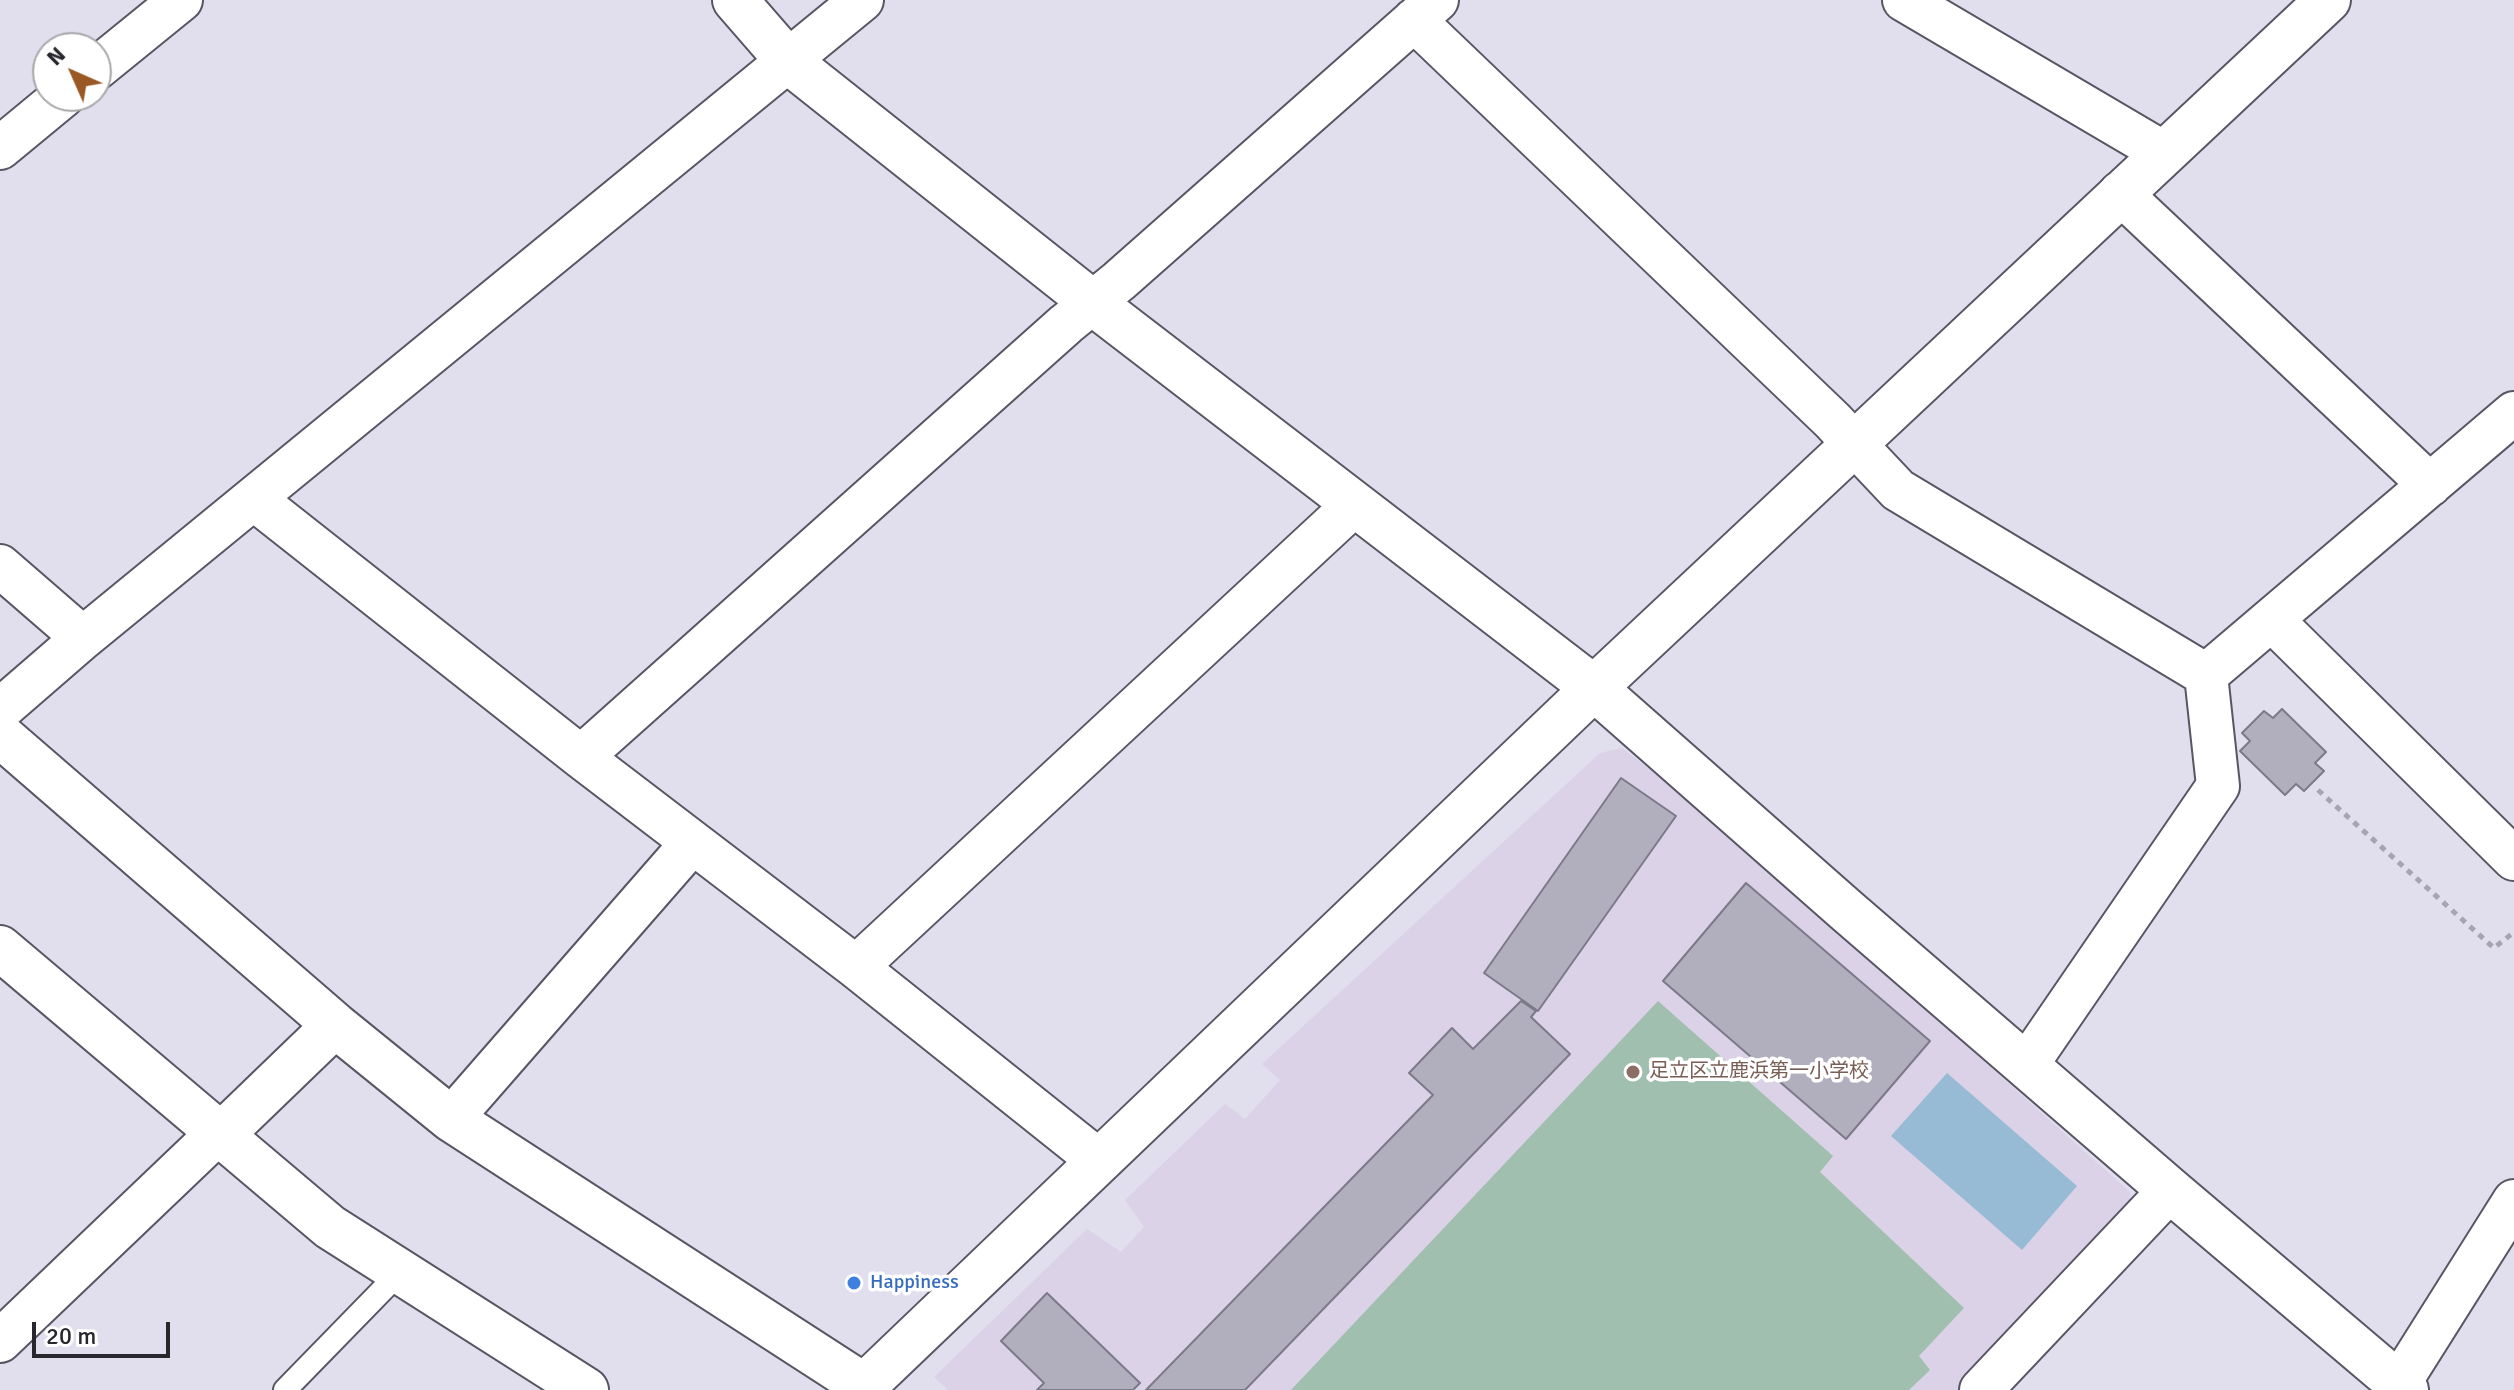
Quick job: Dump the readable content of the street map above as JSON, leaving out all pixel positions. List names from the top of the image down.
{
  "places": ["足立区立鹿浜第一小学校", "Happiness"],
  "scale_bar": "20 m",
  "north": "top left"
}
